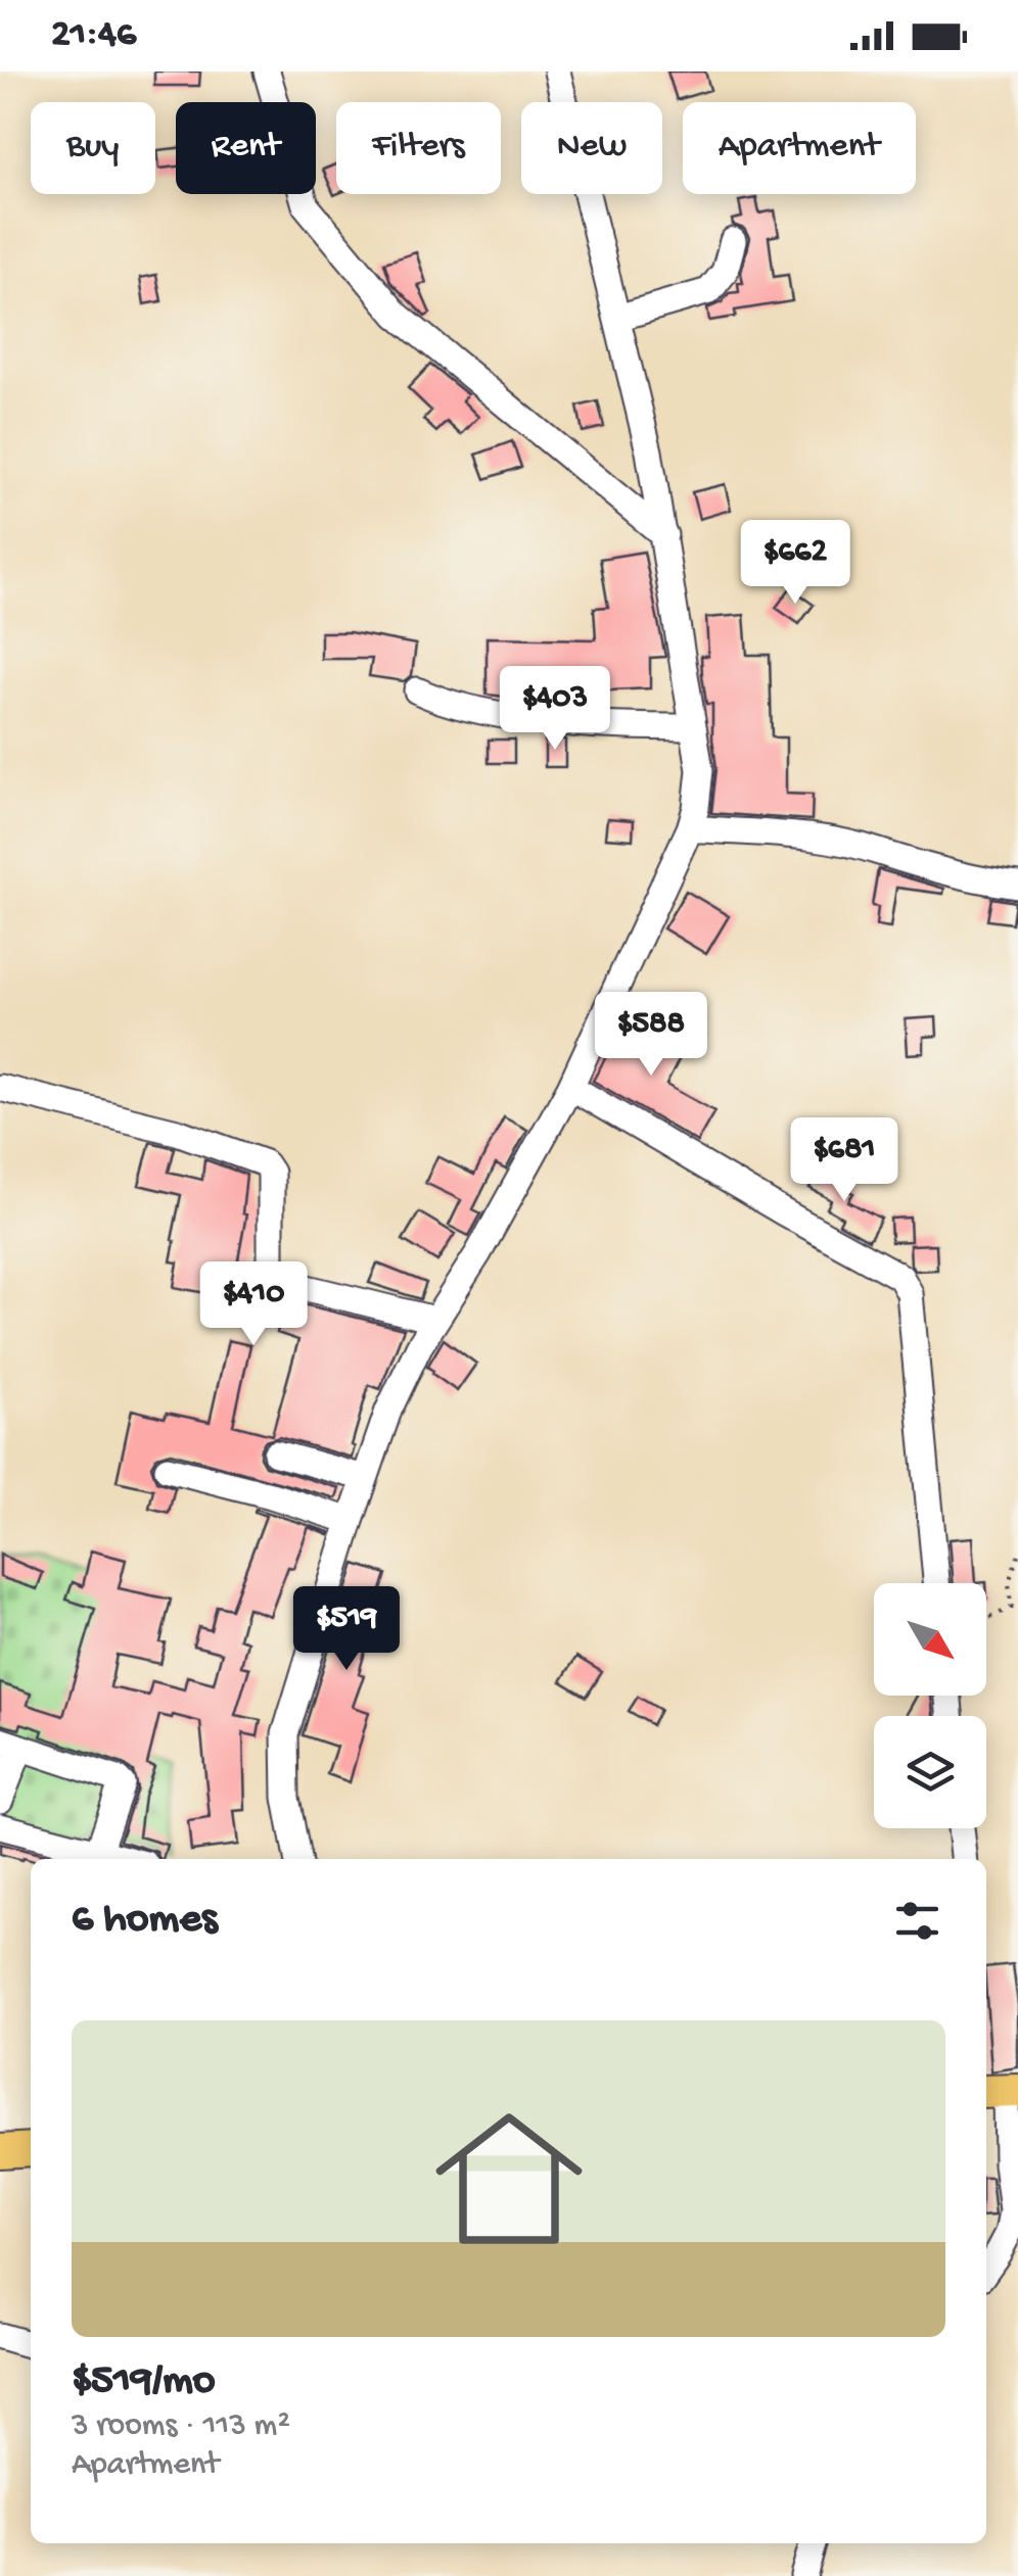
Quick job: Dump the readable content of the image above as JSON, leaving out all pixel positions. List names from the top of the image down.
{
  "north": "bottom right",
  "page": {
    "status": "21:46",
    "chip": [
      "Buy",
      "Rent",
      "Filters",
      "New",
      "Apartment"
    ],
    "price": [
      "$662",
      "$403",
      "$588",
      "$681",
      "$410",
      "$519"
    ],
    "heading": "6 homes",
    "list": [
      {
        "name": "$519/mo",
        "note": "3 rooms · 113 m² · Apartment"
      }
    ]
  }
}
